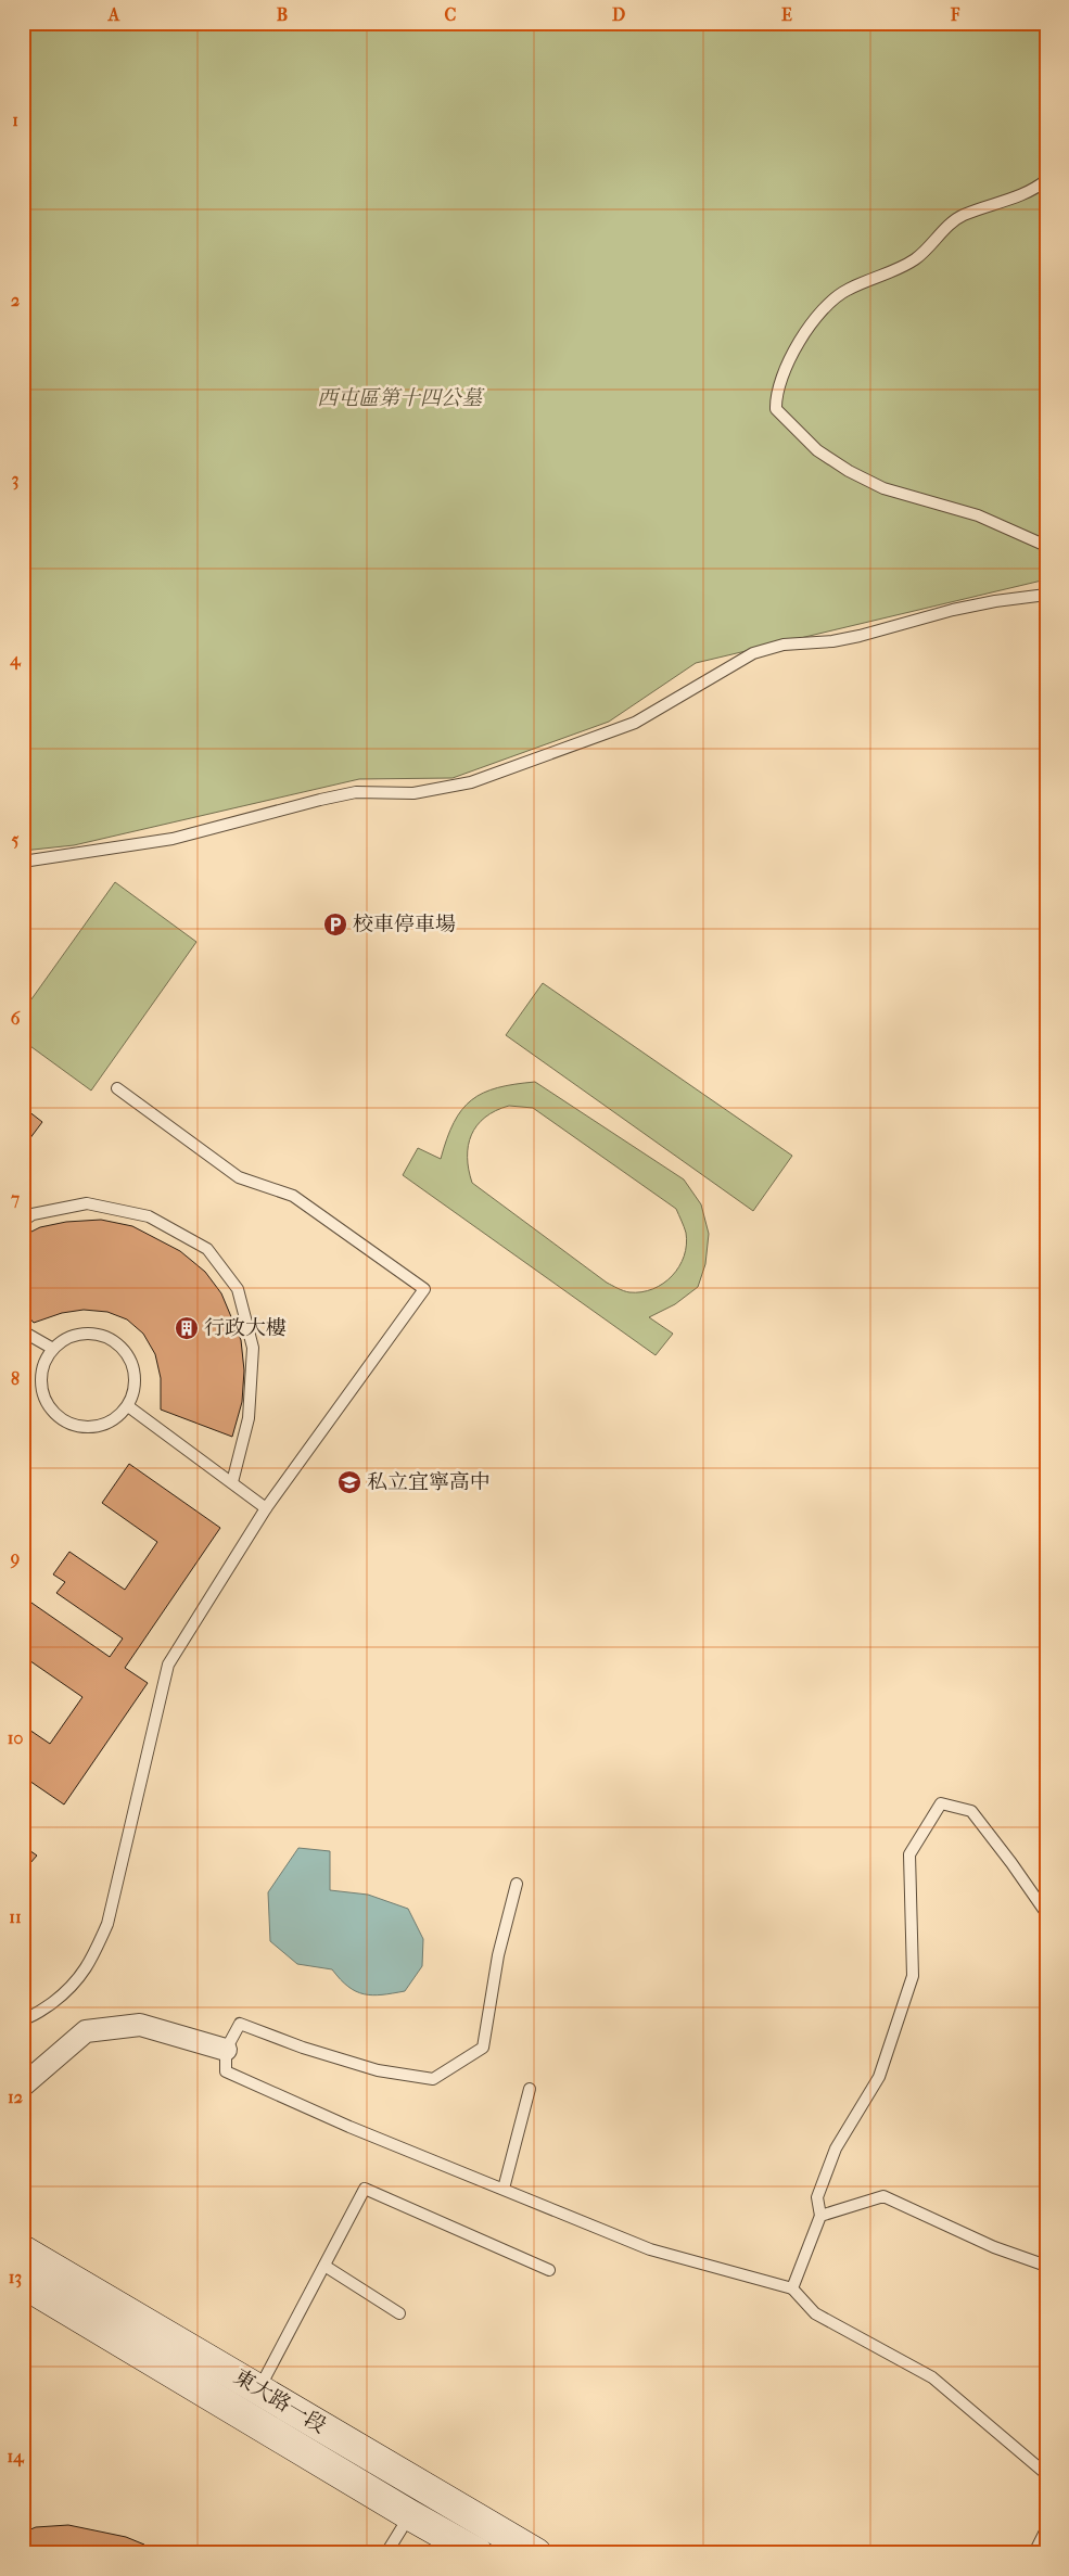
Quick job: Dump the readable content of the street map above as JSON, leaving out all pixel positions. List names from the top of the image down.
{
  "streets": {
    "street": ["東大路一段"]
  },
  "parks": ["西屯區第十四公墓"],
  "places": {
    "parking": ["校車停車場"],
    "building": ["行政大樓"],
    "school or university": ["私立宜寧高中"]
  },
  "grid": {
    "columns": [
      "A",
      "B",
      "C",
      "D",
      "E",
      "F"
    ],
    "rows": [
      "1",
      "2",
      "3",
      "4",
      "5",
      "6",
      "7",
      "8",
      "9",
      "10",
      "11",
      "12",
      "13",
      "14"
    ]
  }
}
